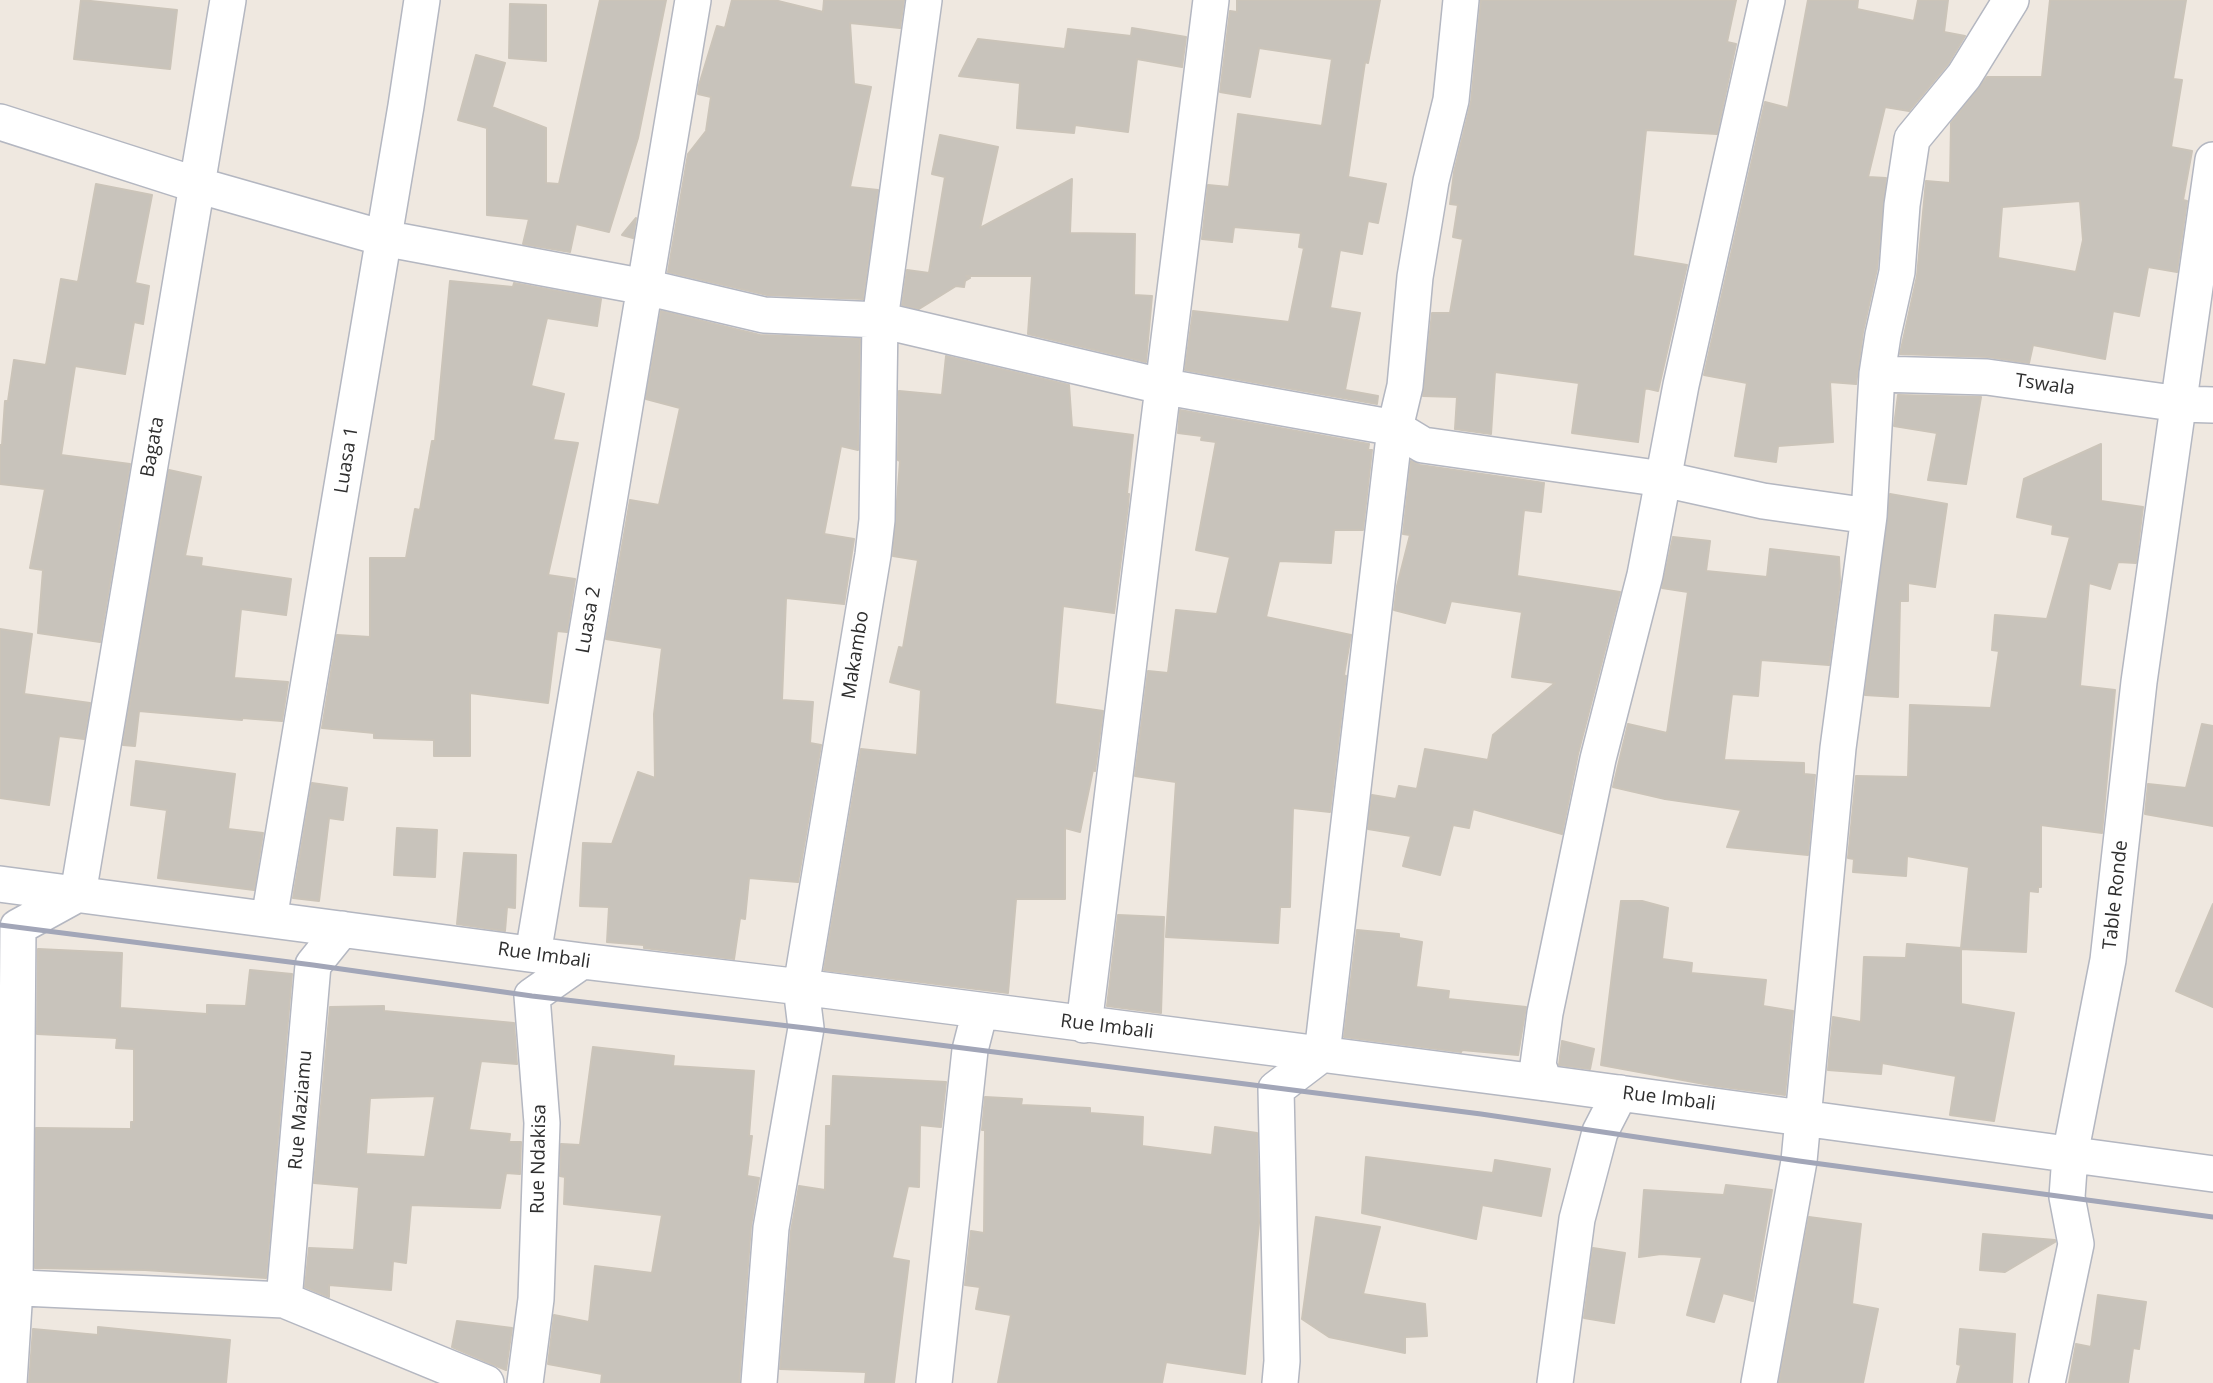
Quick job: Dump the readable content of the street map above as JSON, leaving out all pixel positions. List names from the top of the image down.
{
  "streets": {
    "street": [
      "Tswala",
      "Bagata",
      "Luasa 1",
      "Luasa 2",
      "Makambo",
      "Table Ronde",
      "Rue Imbali",
      "Rue Maziamu",
      "Rue Ndakisa"
    ]
  },
  "crossings": [
    ["Tswala", "Table Ronde"],
    ["Bagata", "Rue Imbali"],
    ["Luasa 1", "Rue Imbali"],
    ["Luasa 2", "Rue Imbali"],
    ["Makambo", "Rue Imbali"],
    ["Table Ronde", "Rue Imbali"],
    ["Rue Imbali", "Rue Maziamu"],
    ["Rue Imbali", "Rue Ndakisa"]
  ]
}
